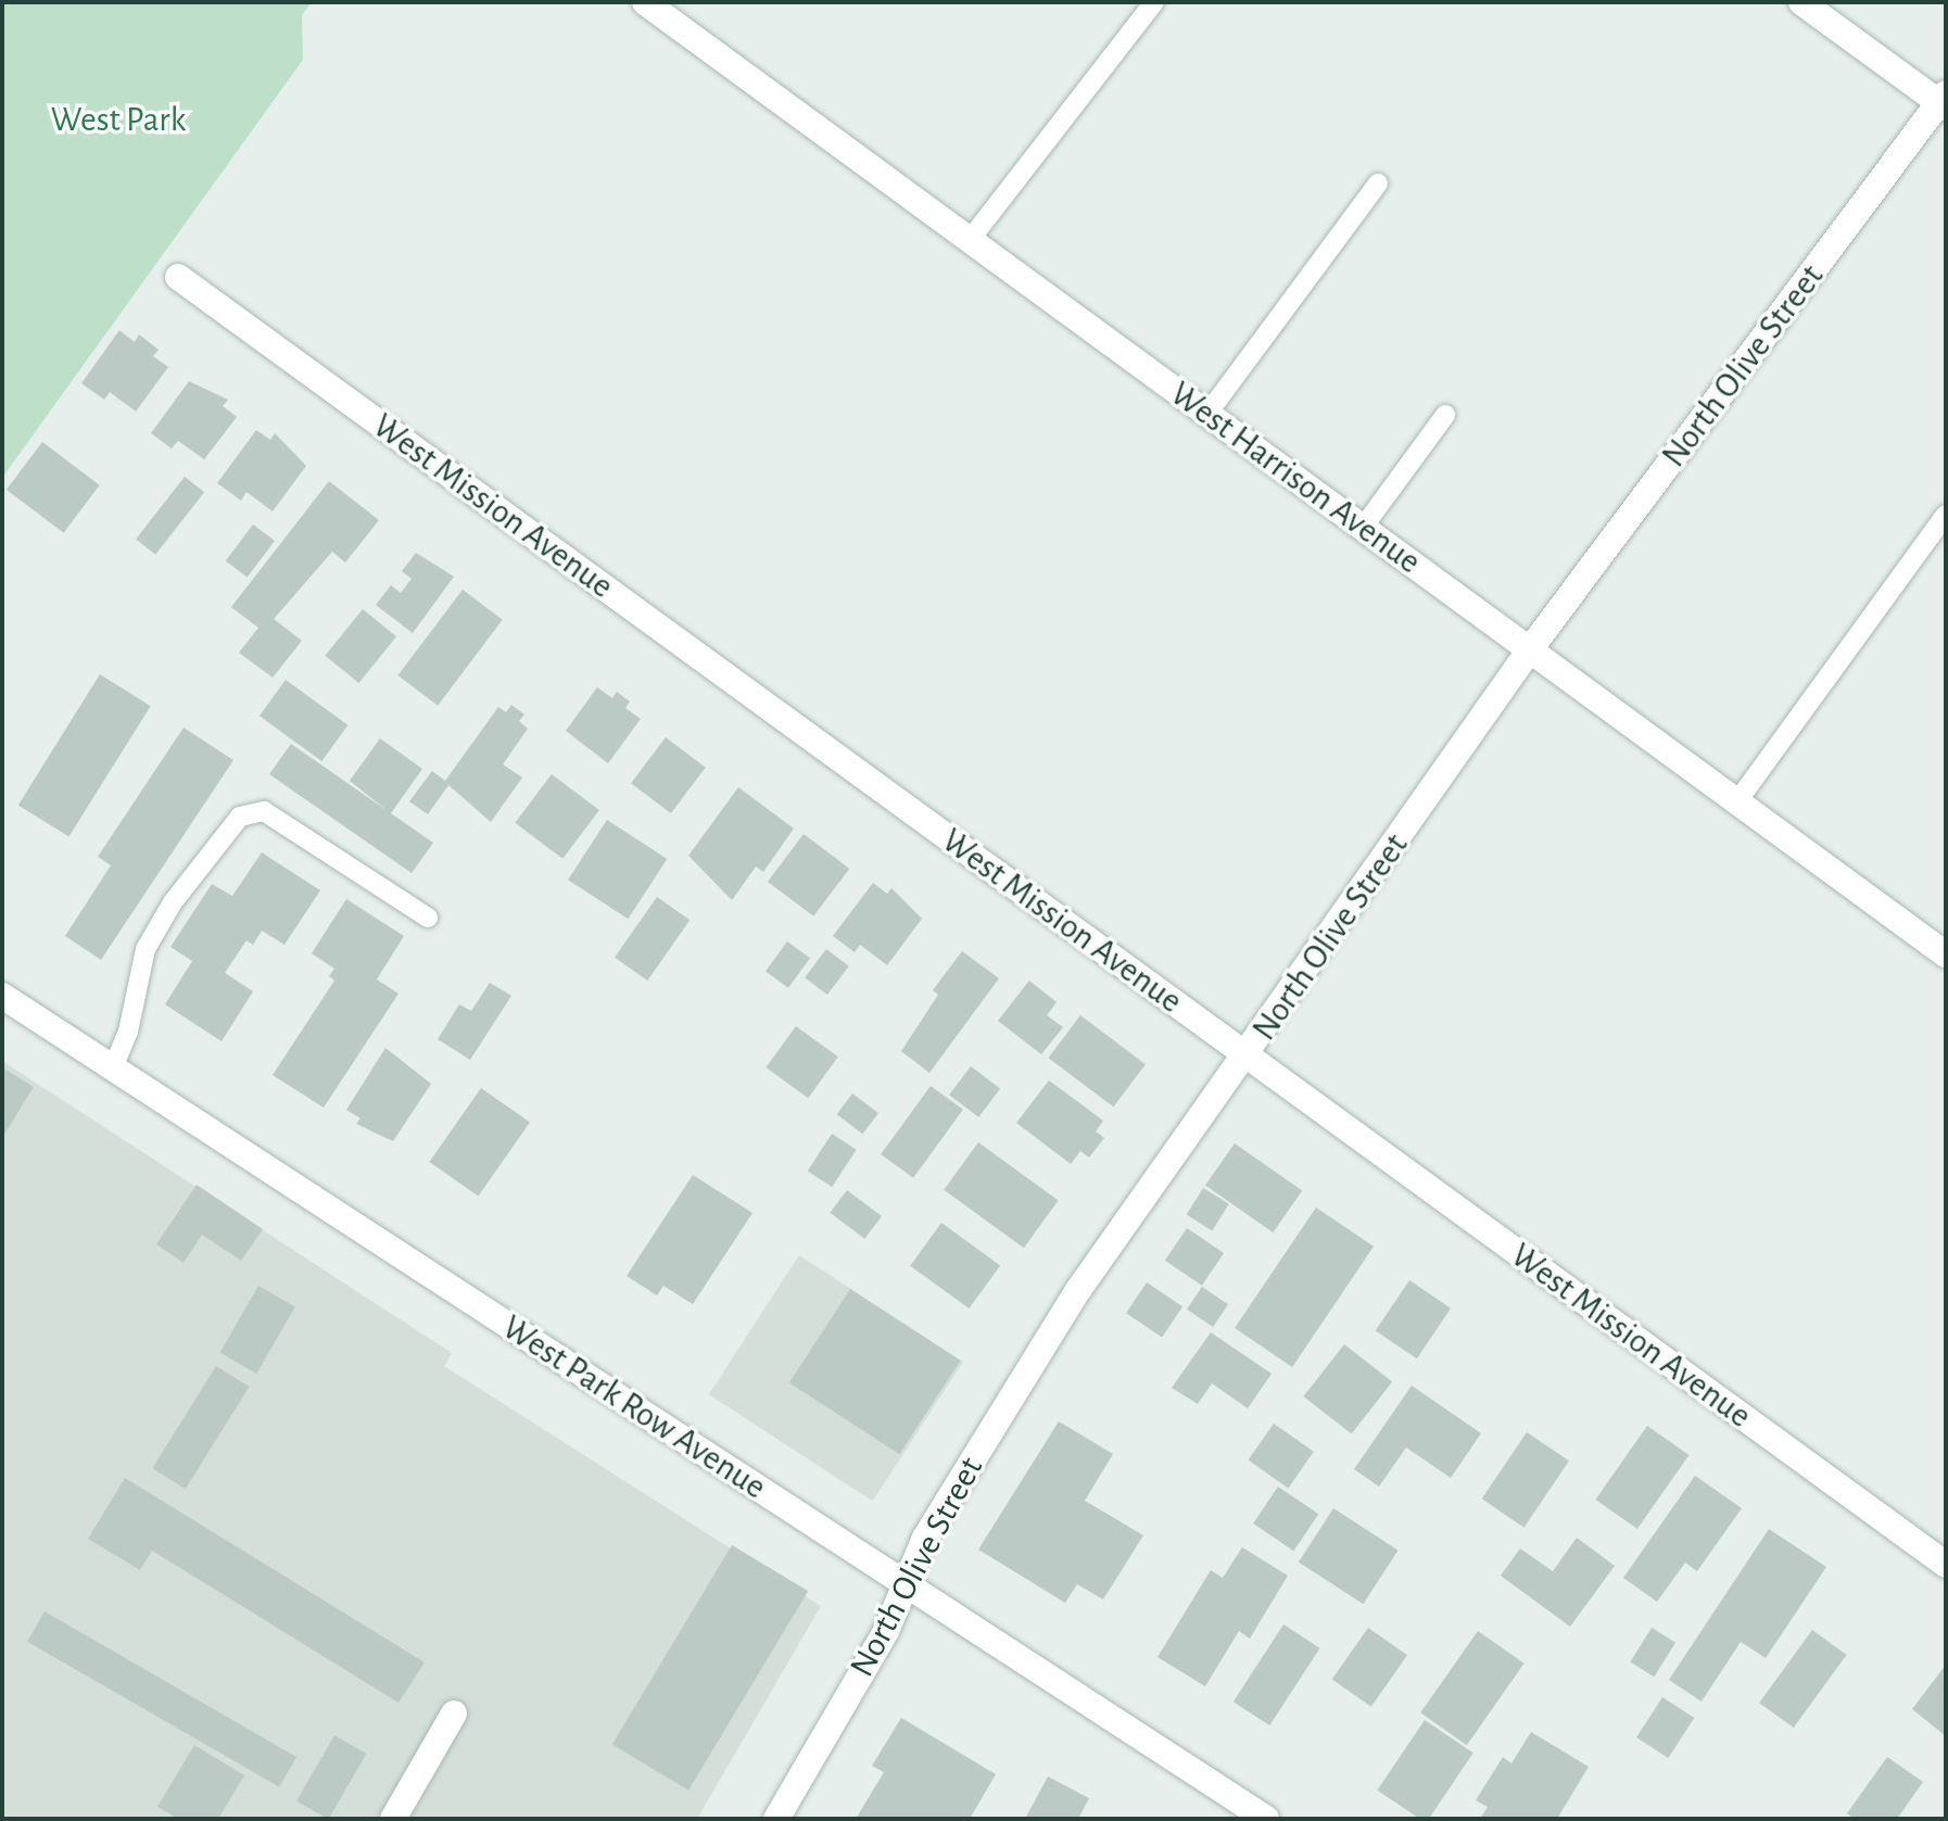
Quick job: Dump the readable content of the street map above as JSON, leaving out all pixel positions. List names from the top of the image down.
{
  "streets": {
    "street": [
      "North Olive Street",
      "West Harrison Avenue",
      "West Mission Avenue",
      "West Park Row Avenue"
    ]
  },
  "crossings": [
    ["North Olive Street", "West Harrison Avenue"],
    ["North Olive Street", "West Mission Avenue"],
    ["North Olive Street", "West Park Row Avenue"]
  ],
  "parks": ["West Park"]
}
